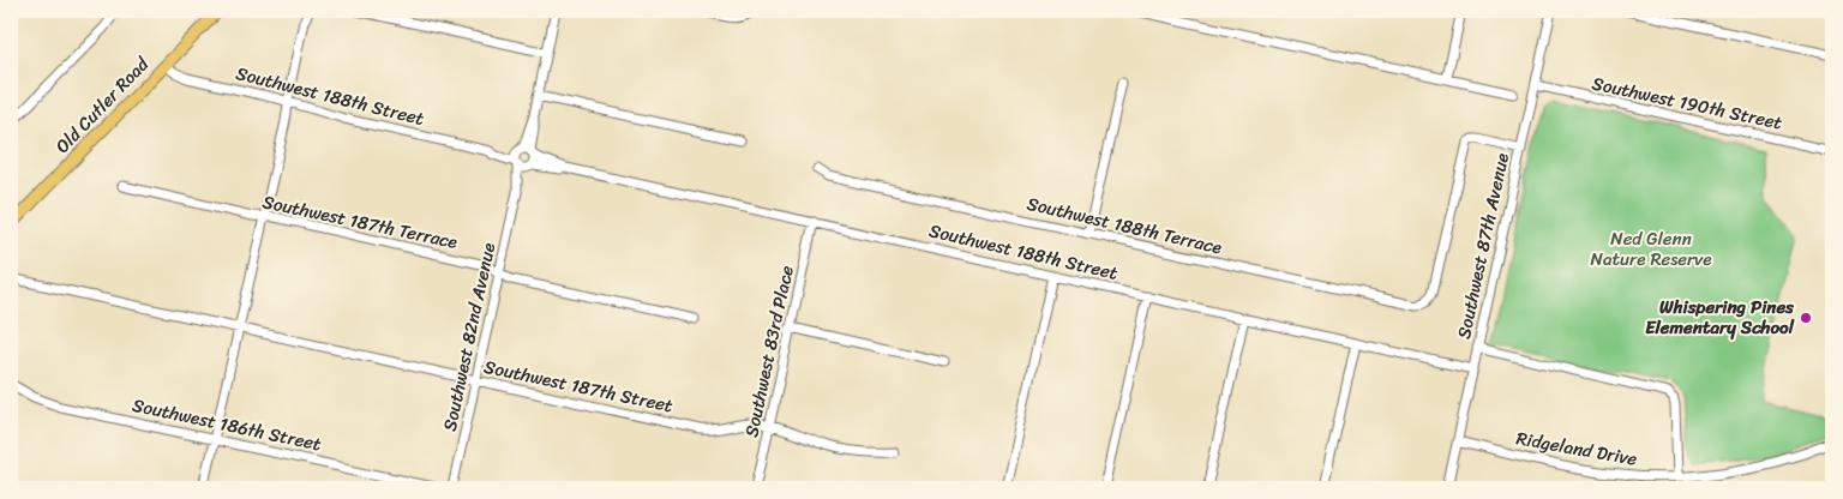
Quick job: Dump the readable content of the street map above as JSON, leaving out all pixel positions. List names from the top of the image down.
{
  "streets": {
    "main road": ["Old Cutler Road"],
    "street": [
      "Southwest 188th Street",
      "Southwest 190th Street",
      "Southwest 187th Terrace",
      "Southwest 188th Terrace",
      "Southwest 87th Avenue",
      "Southwest 82nd Avenue",
      "Southwest 83rd Place",
      "Southwest 187th Street",
      "Southwest 186th Street",
      "Ridgeland Drive"
    ]
  },
  "crossings": [
    ["Southwest 188th Street", "Old Cutler Road"],
    ["Southwest 188th Street", "Southwest 87th Avenue"],
    ["Southwest 188th Street", "Southwest 82nd Avenue"],
    ["Southwest 188th Street", "Southwest 83rd Place"],
    ["Southwest 190th Street", "Southwest 87th Avenue"],
    ["Southwest 187th Terrace", "Southwest 82nd Avenue"],
    ["Southwest 188th Terrace", "Southwest 87th Avenue"],
    ["Southwest 87th Avenue", "Ridgeland Drive"],
    ["Southwest 82nd Avenue", "Southwest 187th Street"],
    ["Southwest 83rd Place", "Southwest 187th Street"]
  ],
  "parks": ["Ned Glenn Nature Reserve"],
  "places": ["Whispering Pines Elementary School"]
}
